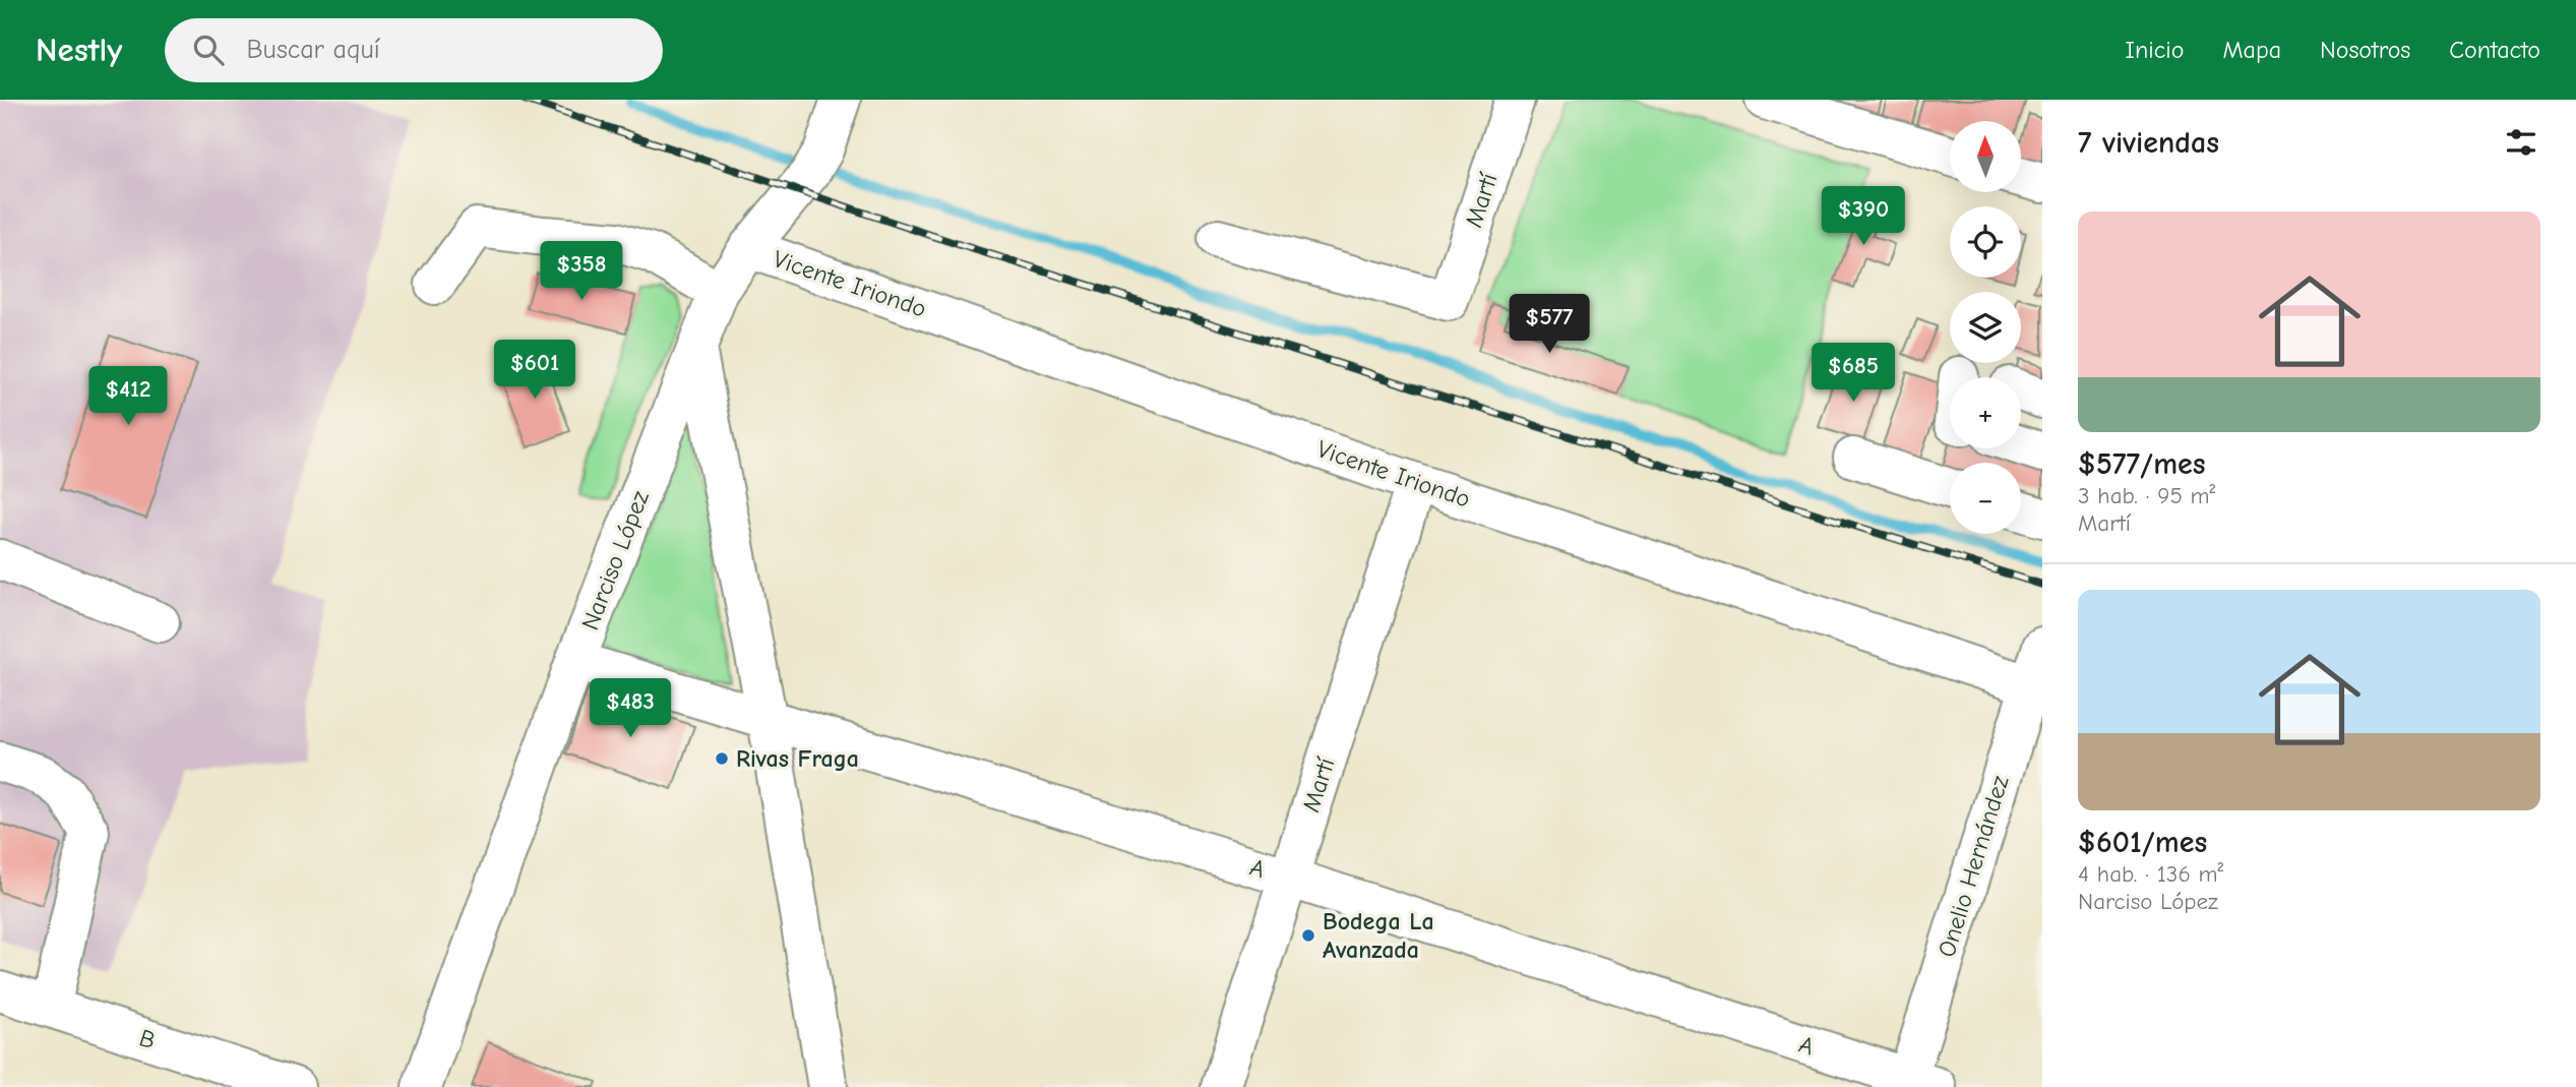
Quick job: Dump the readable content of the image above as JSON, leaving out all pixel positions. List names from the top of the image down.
{
  "streets": {
    "street": [
      "Martí",
      "Vicente Iriondo",
      "Narciso López",
      "Onelio Hernández",
      "A",
      "B"
    ]
  },
  "crossings": [
    ["Martí", "Vicente Iriondo"],
    ["Martí", "A"],
    ["Vicente Iriondo", "Narciso López"],
    ["Vicente Iriondo", "Onelio Hernández"],
    ["Narciso López", "A"],
    ["Onelio Hernández", "A"]
  ],
  "places": ["Rivas Fraga", "Bodega La Avanzada"],
  "north": "top",
  "page": {
    "header": "Nestly",
    "search": "Buscar aquí",
    "nav": [
      "Inicio",
      "Mapa",
      "Nosotros",
      "Contacto"
    ],
    "heading": "7 viviendas",
    "map_buttons": ["+", "−"],
    "list": [
      {
        "name": "$577/mes",
        "note": "3 hab. · 95 m² · Martí"
      },
      {
        "name": "$601/mes",
        "note": "4 hab. · 136 m² · Narciso López"
      }
    ],
    "price": [
      "$390",
      "$358",
      "$577",
      "$601",
      "$685",
      "$412",
      "$483"
    ]
  }
}
